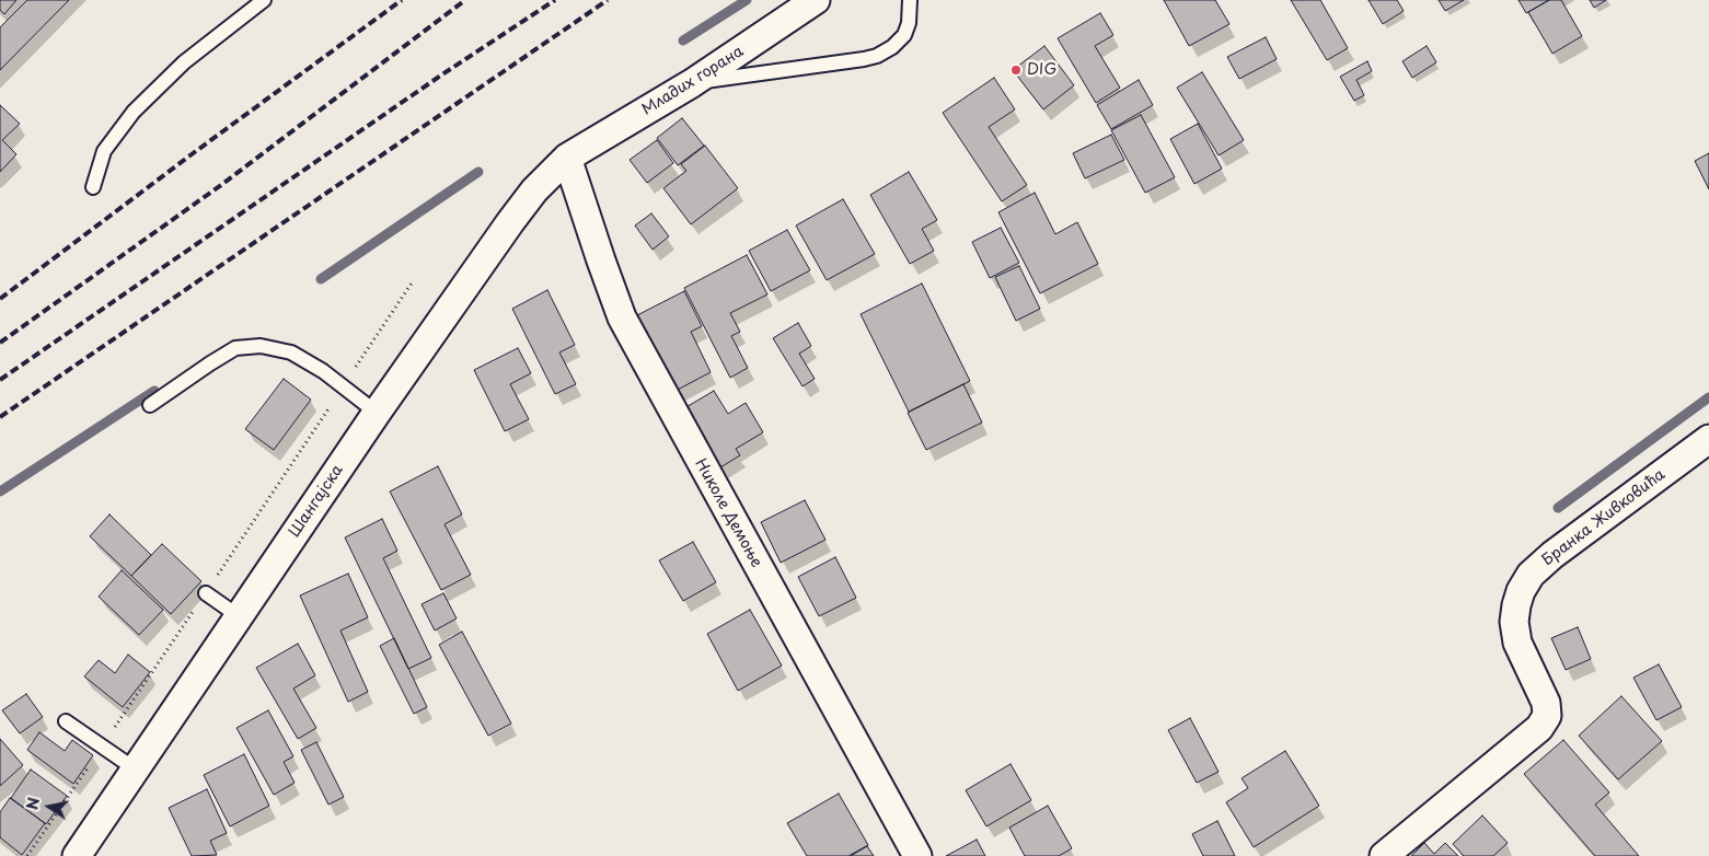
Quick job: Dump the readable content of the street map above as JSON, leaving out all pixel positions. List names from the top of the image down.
{
  "streets": {
    "street": [
      "Младих горана",
      "Шангајска",
      "Николе Демоње",
      "Бранка Живковића"
    ]
  },
  "crossings": [
    ["Младих горана", "Шангајска"],
    ["Младих горана", "Николе Демоње"],
    ["Шангајска", "Николе Демоње"]
  ],
  "places": ["DIG"],
  "north": "left"
}
